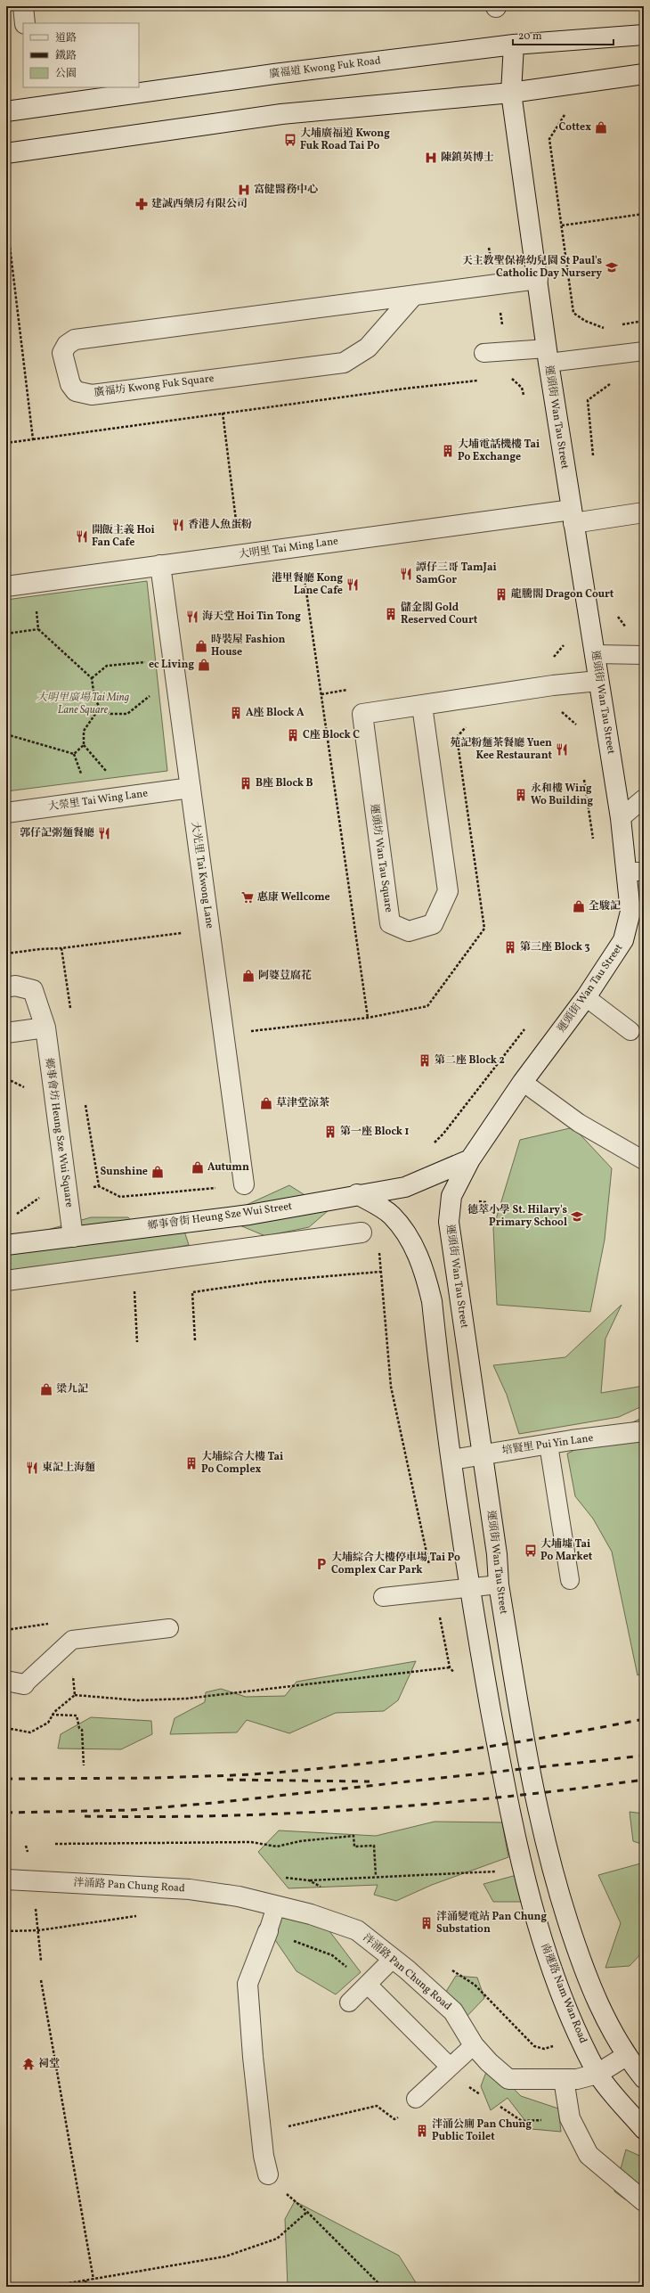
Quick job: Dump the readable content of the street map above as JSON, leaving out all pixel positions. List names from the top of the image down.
{
  "streets": {
    "street": [
      "廣福道 Kwong Fuk Road",
      "廣福坊 Kwong Fuk Square",
      "運頭街 Wan Tau Street",
      "大明里 Tai Ming Lane",
      "大榮里 Tai Wing Lane",
      "運頭坊 Wan Tau Square",
      "大光里 Tai Kwong Lane",
      "鄉事會坊 Heung Sze Wui Square",
      "鄉事會街 Heung Sze Wui Street",
      "培賢里 Pui Yin Lane",
      "泮涌路 Pan Chung Road",
      "南運路 Nam Wan Road"
    ]
  },
  "crossings": [
    ["廣福道 Kwong Fuk Road", "運頭街 Wan Tau Street"],
    ["廣福坊 Kwong Fuk Square", "運頭街 Wan Tau Street"],
    ["運頭街 Wan Tau Street", "大明里 Tai Ming Lane"],
    ["運頭街 Wan Tau Street", "運頭坊 Wan Tau Square"],
    ["運頭街 Wan Tau Street", "鄉事會街 Heung Sze Wui Street"],
    ["運頭街 Wan Tau Street", "培賢里 Pui Yin Lane"],
    ["運頭街 Wan Tau Street", "泮涌路 Pan Chung Road"],
    ["大明里 Tai Ming Lane", "大光里 Tai Kwong Lane"],
    ["大榮里 Tai Wing Lane", "大光里 Tai Kwong Lane"],
    ["鄉事會坊 Heung Sze Wui Square", "鄉事會街 Heung Sze Wui Street"],
    ["泮涌路 Pan Chung Road", "南運路 Nam Wan Road"]
  ],
  "parks": ["大明里廣場 Tai Ming Lane Square"],
  "places": {
    "shop": [
      "Cottex",
      "時裝屋 Fashion House",
      "ec Living",
      "全駿記",
      "阿婆荳腐花",
      "草津堂涼茶",
      "Autumn",
      "Sunshine",
      "梁九記"
    ],
    "bus stop": ["大埔廣福道 Kwong Fuk Road Tai Po", "大埔墟 Tai Po Market"],
    "hospital": ["陳鎮英博士", "富健醫務中心"],
    "pharmacy": ["建誠西藥房有限公司"],
    "school or university": ["天主教聖保祿幼兒園 St Paul's Catholic Day Nursery", "德萃小學 St. Hilary's Primary School"],
    "building": [
      "大埔電話機樓 Tai Po Exchange",
      "龍騰閣 Dragon Court",
      "儲金閣 Gold Reserved Court",
      "A座 Block A",
      "C座 Block C",
      "B座 Block B",
      "永和樓 Wing Wo Building",
      "第三座 Block 3",
      "第二座 Block 2",
      "第一座 Block 1",
      "大埔綜合大樓 Tai Po Complex",
      "泮涌變電站 Pan Chung Substation",
      "泮涌公廁 Pan Chung Public Toilet"
    ],
    "restaurant": [
      "香港人魚蛋粉",
      "開飯主義 Hoi Fan Cafe",
      "譚仔三哥 TamJai SamGor",
      "港里餐廳 Kong Lane Cafe",
      "海天堂 Hoi Tin Tong",
      "苑記粉麵茶餐廳 Yuen Kee Restaurant",
      "郭仔記粥麵餐廳",
      "東記上海麵"
    ],
    "supermarket": ["惠康 Wellcome"],
    "parking": ["大埔綜合大樓停車場 Tai Po Complex Car Park"],
    "temple": ["祠堂"]
  },
  "legend": ["道路", "鐵路", "公園"],
  "scale_bar": "20 m"
}
